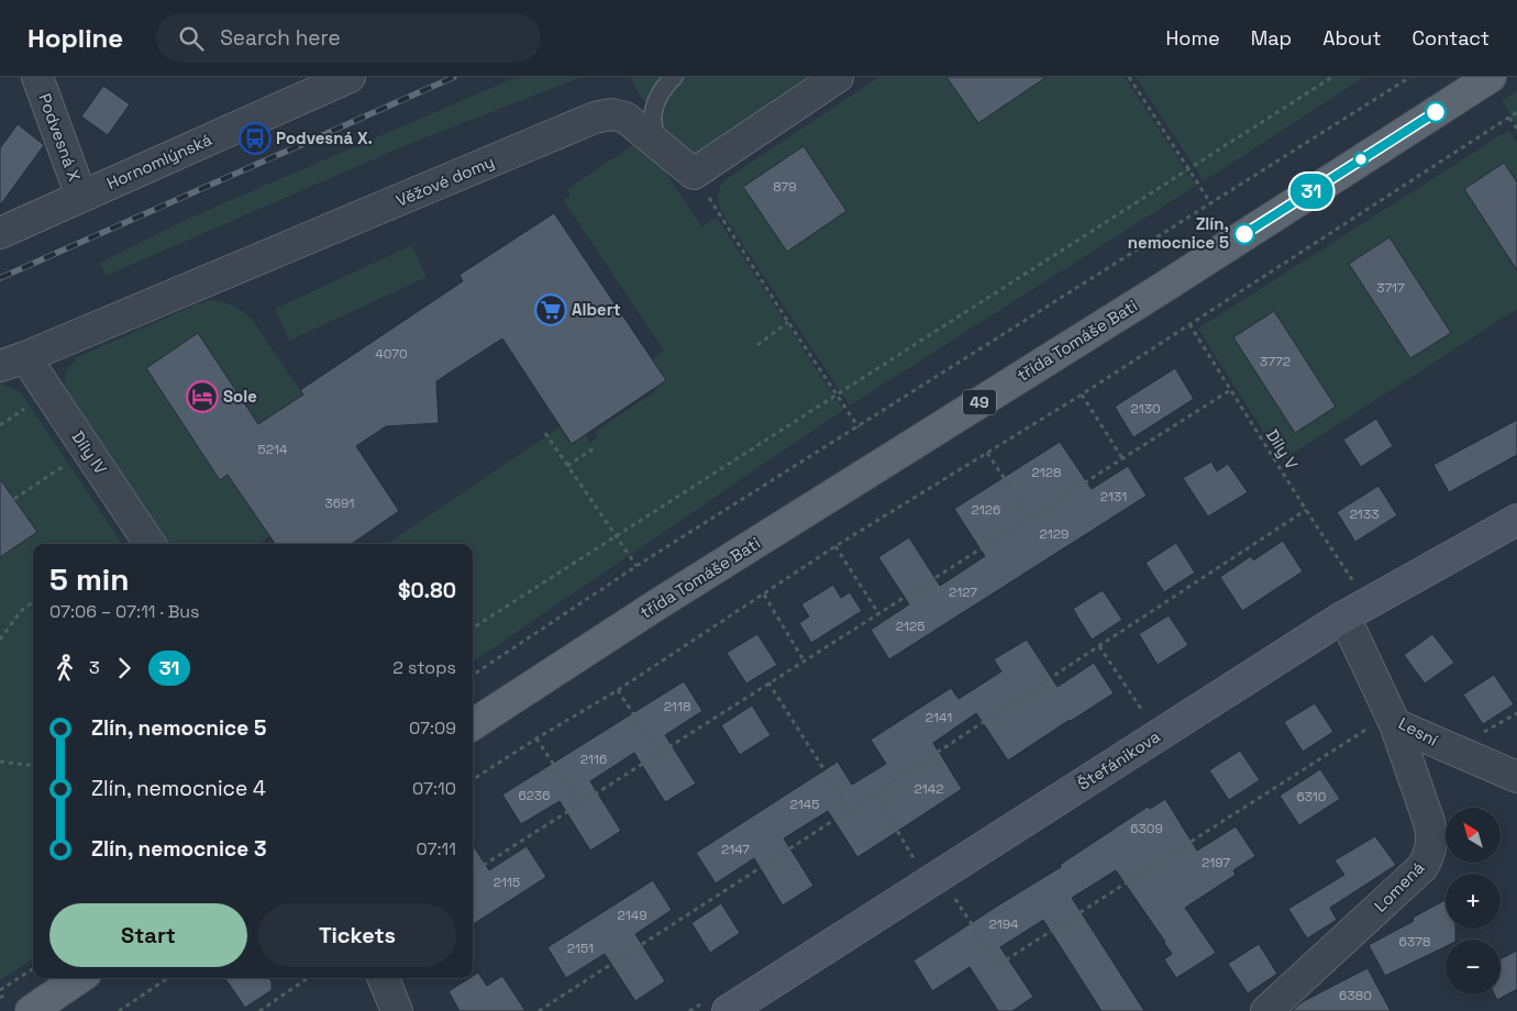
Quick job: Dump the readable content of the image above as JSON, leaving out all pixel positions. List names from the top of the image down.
{
  "streets": {
    "main road": ["třída Tomáše Bati", "49"],
    "street": [
      "Podvesná X",
      "Hornomlýnská",
      "Věžové domy",
      "Díly IV",
      "Lesní",
      "Štefánikova",
      "Lomená"
    ],
    "path": ["Díly V"]
  },
  "crossings": [
    ["Podvesná X", "Hornomlýnská"],
    ["Věžové domy", "Díly IV"],
    ["Lesní", "Štefánikova"],
    ["Lesní", "Lomená"]
  ],
  "places": {
    "bus stop": ["Podvesná X."],
    "other": ["Zlín, nemocnice 5"],
    "supermarket": ["Albert"],
    "hotel": ["Sole"]
  },
  "lines": ["bus line 31"],
  "house_numbers": [
    "879",
    "3717",
    "4070",
    "3772",
    "2130",
    "5214",
    "2128",
    "2131",
    "3691",
    "2126",
    "2133",
    "2129",
    "2127",
    "2125",
    "2118",
    "2141",
    "2116",
    "2142",
    "6236",
    "6310",
    "2145",
    "6309",
    "2147",
    "2197",
    "2115",
    "2149",
    "2194",
    "6378",
    "2151",
    "6380"
  ],
  "north": "top left",
  "page": {
    "header": "Hopline",
    "search": "Search here",
    "nav": [
      "Home",
      "Map",
      "About",
      "Contact"
    ],
    "on_map": "31",
    "heading": ["5 min", "07:06 – 07:11 · Bus", "$0.80"],
    "legs": ["3", "31", "2 stops"],
    "list": [
      {
        "name": "Zlín, nemocnice 5",
        "value": "07:09"
      },
      {
        "name": "Zlín, nemocnice 4",
        "value": "07:10"
      },
      {
        "name": "Zlín, nemocnice 3",
        "value": "07:11"
      }
    ],
    "map_buttons": ["+", "−"],
    "buttons": ["Start", "Tickets"]
  }
}
